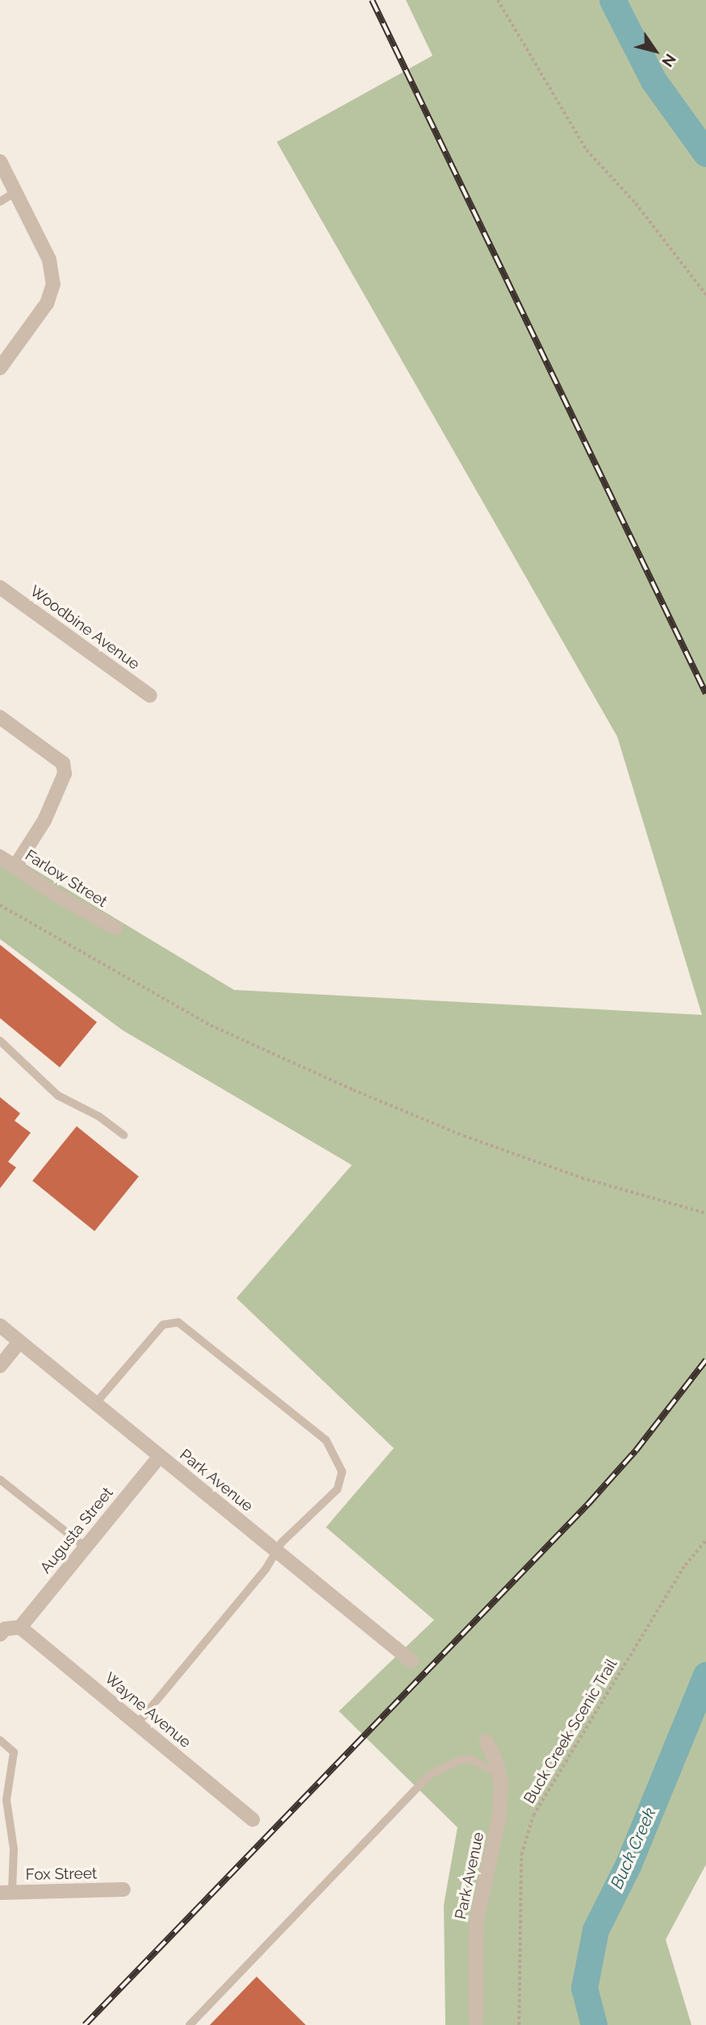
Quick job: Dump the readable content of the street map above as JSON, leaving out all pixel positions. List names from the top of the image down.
{
  "streets": {
    "street": [
      "Woodbine Avenue",
      "Farlow Street",
      "Park Avenue",
      "Augusta Street",
      "Wayne Avenue",
      "Fox Street"
    ],
    "path": ["Buck Creek Scenic Trail"]
  },
  "crossings": [
    ["Park Avenue", "Augusta Street"],
    ["Augusta Street", "Wayne Avenue"]
  ],
  "water": ["Buck Creek"],
  "north": "bottom right"
}
